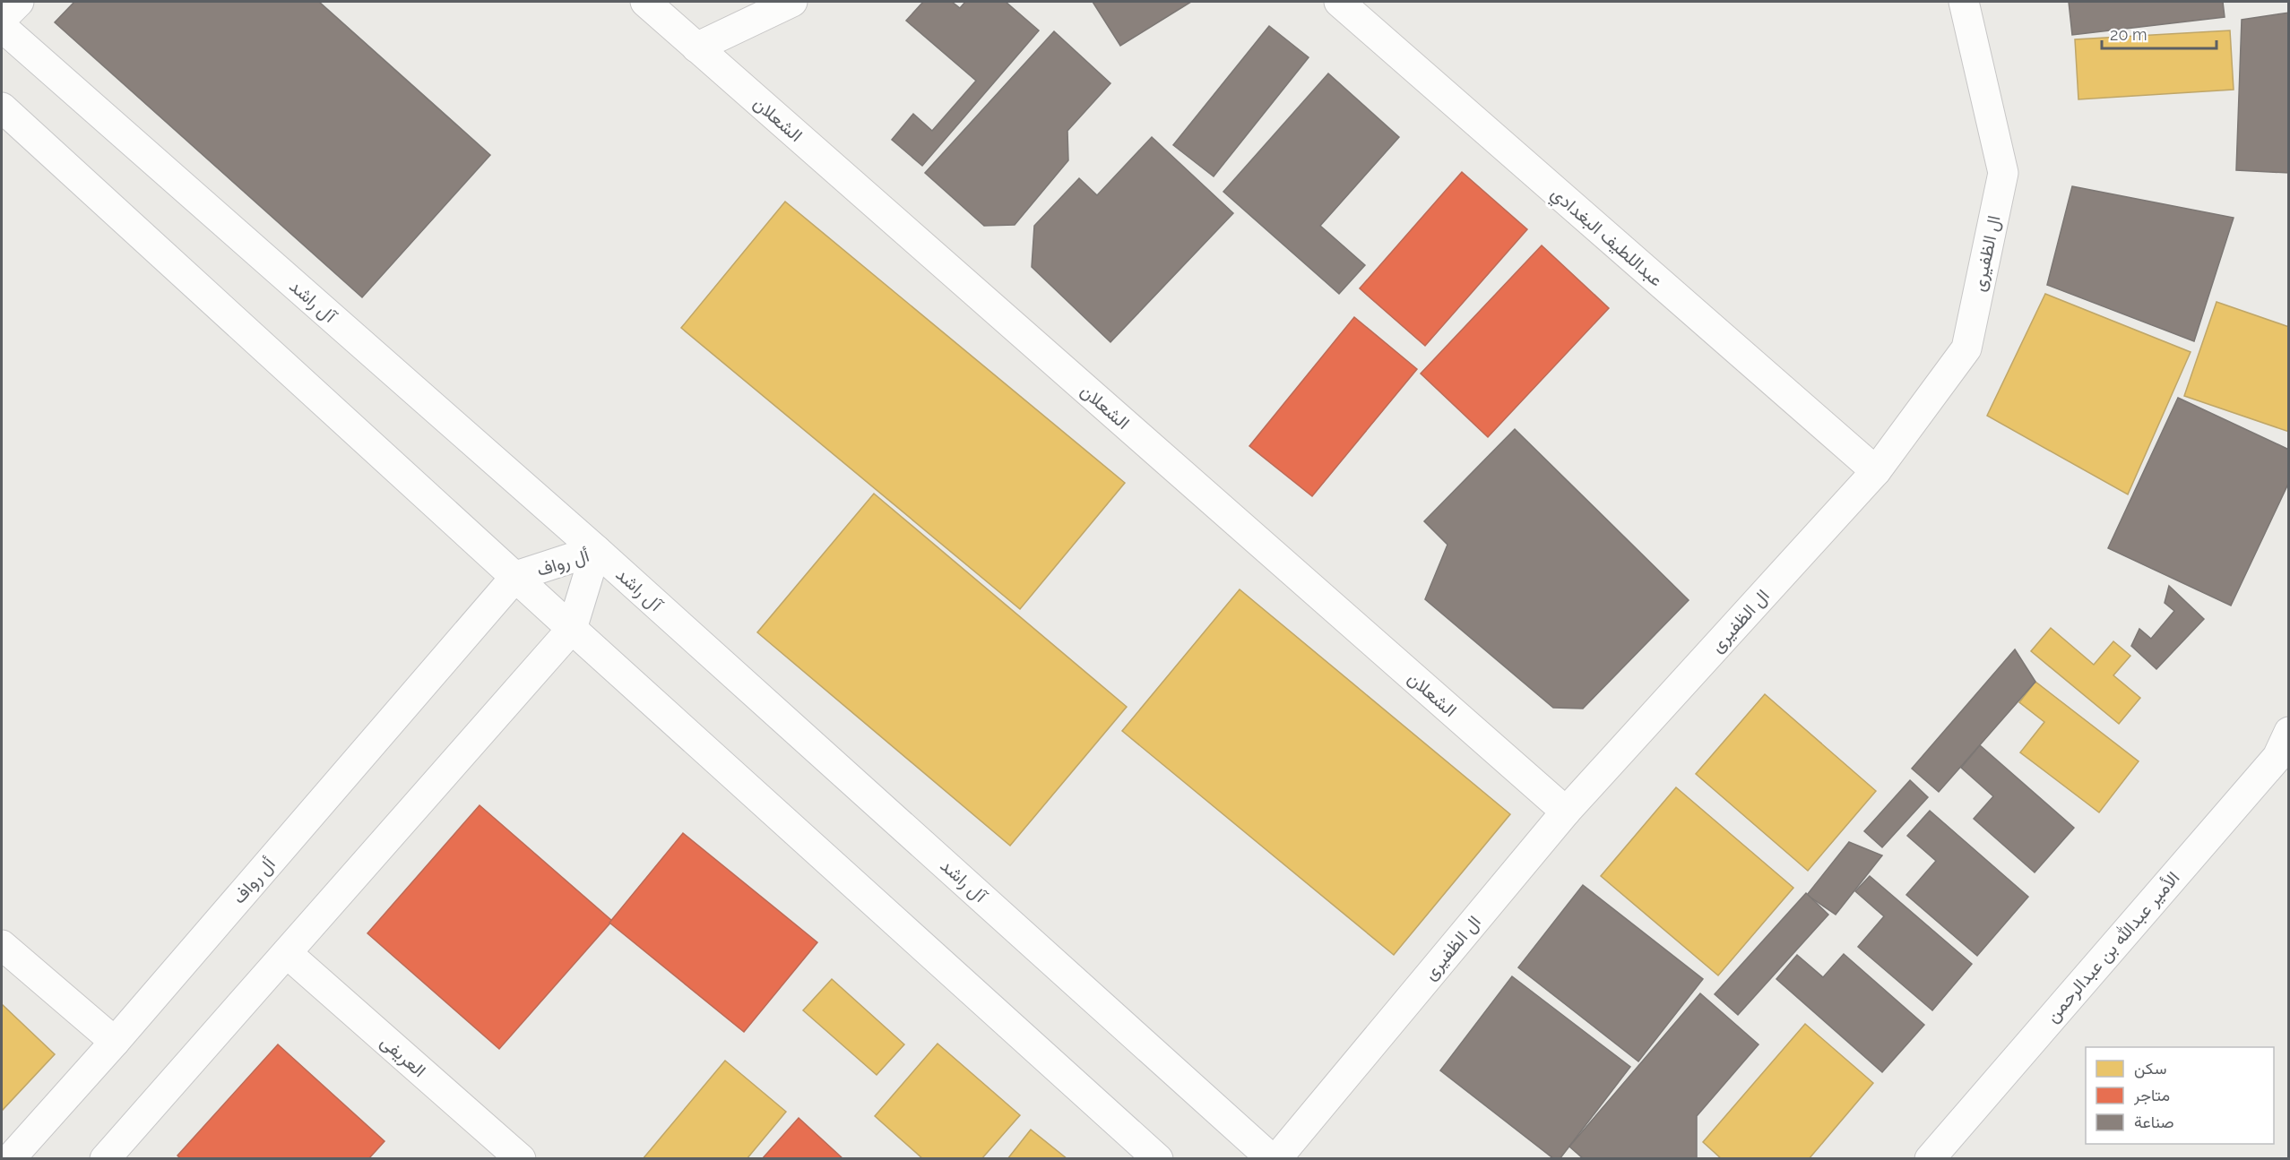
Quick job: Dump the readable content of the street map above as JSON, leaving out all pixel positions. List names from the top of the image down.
{
  "streets": {
    "street": [
      "الشعلان",
      "عبداللطيف البغدادي",
      "ال الظفيرى",
      "آل راشد",
      "أل رواف",
      "الأمير عبدالله بن عبدالرحمن",
      "العريفى"
    ]
  },
  "crossings": [
    ["الشعلان", "ال الظفيرى"],
    ["عبداللطيف البغدادي", "ال الظفيرى"],
    ["ال الظفيرى", "آل راشد"],
    ["آل راشد", "أل رواف"],
    ["أل رواف", "العريفى"]
  ],
  "legend": ["سكن", "متاجر", "صناعة"],
  "scale_bar": "20 m"
}
